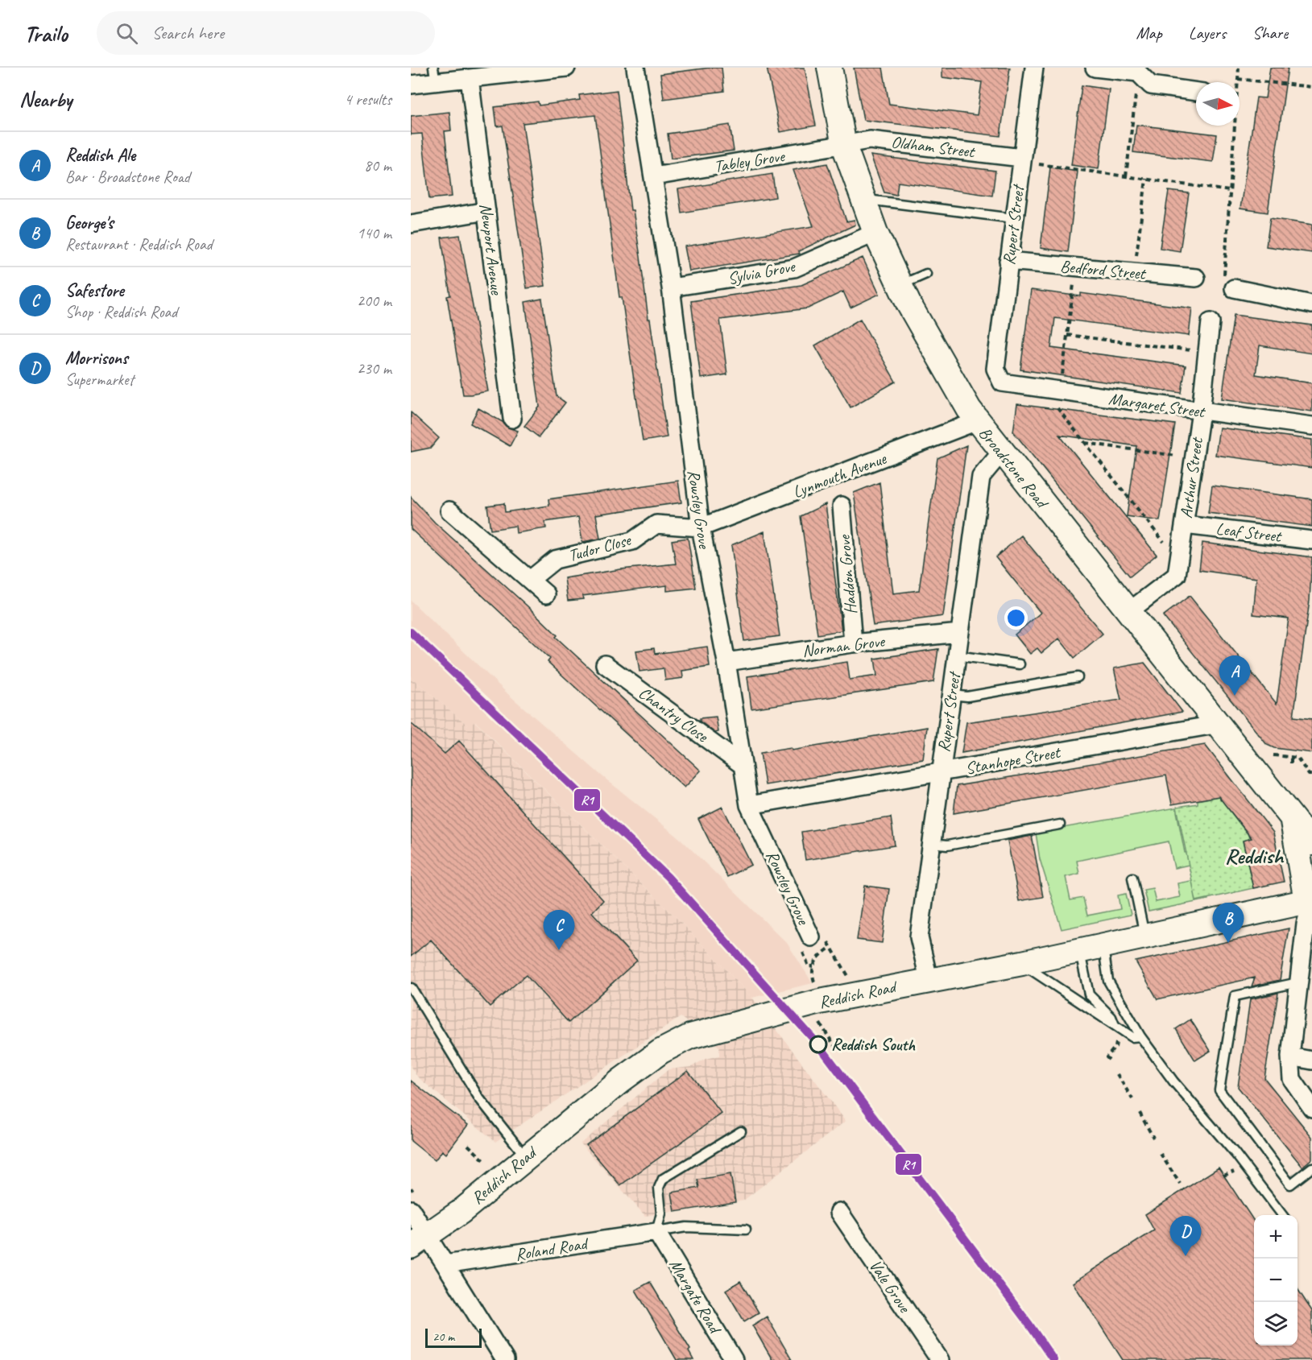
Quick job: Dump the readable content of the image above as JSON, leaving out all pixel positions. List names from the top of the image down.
{
  "streets": {
    "main road": ["Broadstone Road", "Reddish Road"],
    "street": [
      "Oldham Street",
      "Tabley Grove",
      "Rupert Street",
      "Newport Avenue",
      "Bedford Street",
      "Sylvia Grove",
      "Margaret Street",
      "Lynmouth Avenue",
      "Arthur Street",
      "Rowsley Grove",
      "Leaf Street",
      "Tudor Close",
      "Haddon Grove",
      "Norman Grove",
      "Chantry Close",
      "Stanhope Street",
      "Roland Road",
      "Vale Grove",
      "Margate Road"
    ]
  },
  "crossings": [
    ["Oldham Street", "Tabley Grove"],
    ["Oldham Street", "Rupert Street"],
    ["Oldham Street", "Broadstone Road"],
    ["Tabley Grove", "Broadstone Road"],
    ["Tabley Grove", "Rowsley Grove"],
    ["Rupert Street", "Bedford Street"],
    ["Rupert Street", "Margaret Street"],
    ["Rupert Street", "Broadstone Road"],
    ["Rupert Street", "Norman Grove"],
    ["Rupert Street", "Stanhope Street"],
    ["Rupert Street", "Reddish Road"],
    ["Sylvia Grove", "Broadstone Road"],
    ["Sylvia Grove", "Rowsley Grove"],
    ["Margaret Street", "Arthur Street"],
    ["Broadstone Road", "Lynmouth Avenue"],
    ["Broadstone Road", "Arthur Street"],
    ["Broadstone Road", "Stanhope Street"],
    ["Broadstone Road", "Reddish Road"],
    ["Lynmouth Avenue", "Rowsley Grove"],
    ["Lynmouth Avenue", "Tudor Close"],
    ["Arthur Street", "Leaf Street"],
    ["Rowsley Grove", "Tudor Close"],
    ["Rowsley Grove", "Norman Grove"],
    ["Rowsley Grove", "Chantry Close"],
    ["Rowsley Grove", "Stanhope Street"],
    ["Haddon Grove", "Norman Grove"],
    ["Roland Road", "Margate Road"]
  ],
  "districts": ["Reddish"],
  "places": ["Reddish South"],
  "lines": ["transit line R1"],
  "scale_bar": "20 m",
  "north": "right",
  "page": {
    "header": "Trailo",
    "search": "Search here",
    "nav": ["Map", "Layers", "Share"],
    "heading": ["Nearby", "4 results"],
    "list": [
      {
        "mark": "A",
        "name": "Reddish Ale",
        "note": "Bar · Broadstone Road",
        "value": "80 m"
      },
      {
        "mark": "B",
        "name": "George's",
        "note": "Restaurant · Reddish Road",
        "value": "140 m"
      },
      {
        "mark": "C",
        "name": "Safestore",
        "note": "Shop · Reddish Road",
        "value": "200 m"
      },
      {
        "mark": "D",
        "name": "Morrisons",
        "note": "Supermarket",
        "value": "230 m"
      }
    ],
    "pins": [
      "A",
      "B",
      "C",
      "D"
    ],
    "map_buttons": ["+", "−"],
    "scale": "20 m"
  }
}
